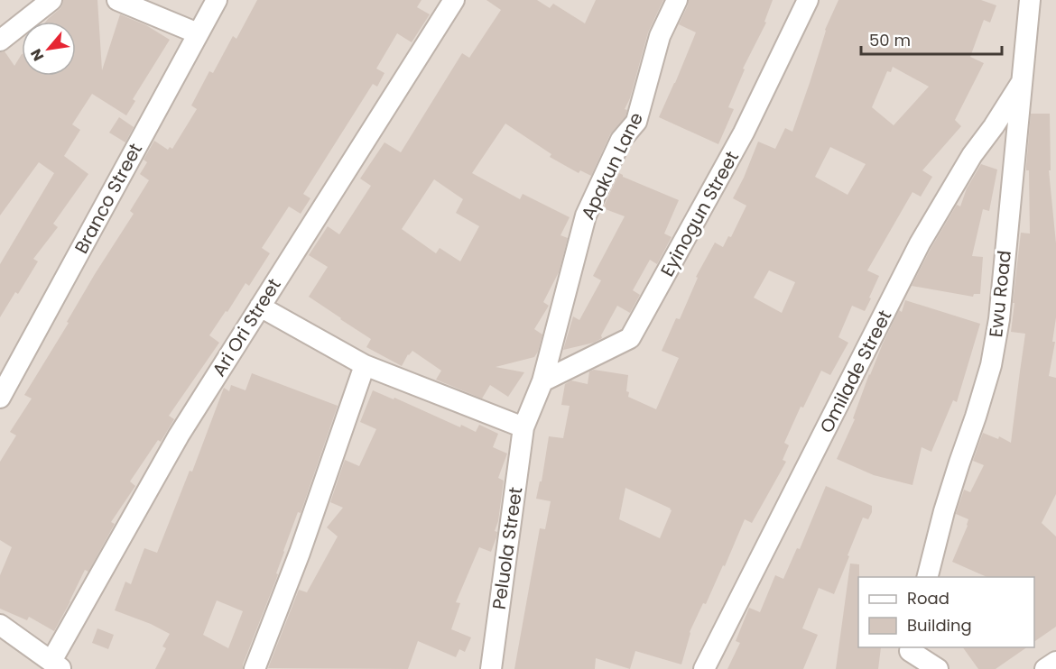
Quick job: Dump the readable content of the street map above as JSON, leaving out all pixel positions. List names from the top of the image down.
{
  "streets": {
    "street": [
      "Apakun Lane",
      "Branco Street",
      "Eyinogun Street",
      "Ewu Road",
      "Ari Ori Street",
      "Omilade Street",
      "Peluola Street"
    ]
  },
  "crossings": [
    ["Apakun Lane", "Eyinogun Street"],
    ["Apakun Lane", "Peluola Street"],
    ["Ewu Road", "Omilade Street"]
  ],
  "legend": ["Road", "Building"],
  "scale_bar": "50 m",
  "north": "bottom left"
}
